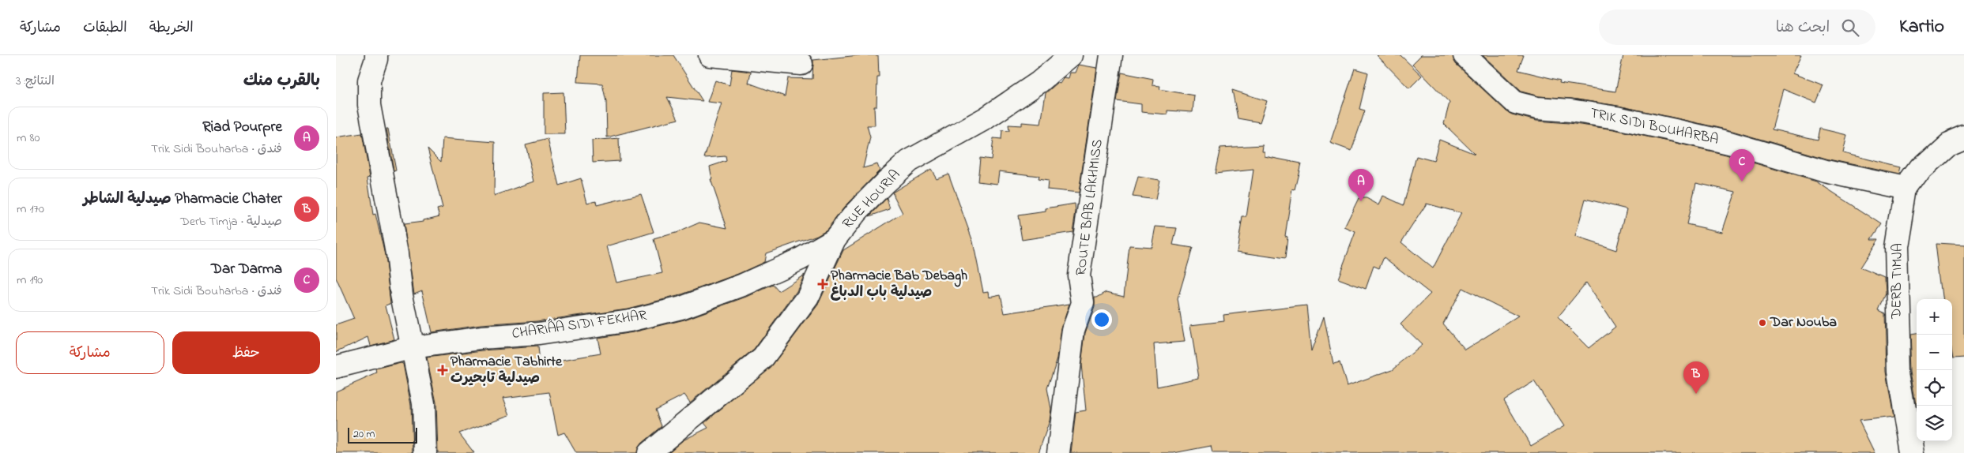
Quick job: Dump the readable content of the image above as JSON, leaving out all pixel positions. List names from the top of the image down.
{
  "streets": {
    "street": [
      "TRIK SIDI BOUHARBA",
      "RUE HOURIA",
      "ROUTE BAB LAKHMISS",
      "DERB TIMJA",
      "CHARIÂA SIDI FEKHAR"
    ]
  },
  "crossings": [
    ["TRIK SIDI BOUHARBA", "DERB TIMJA"],
    ["RUE HOURIA", "CHARIÂA SIDI FEKHAR"]
  ],
  "places": {
    "health": ["Pharmacie Bab Debagh صيدلية باب الدباغ", "Pharmacie Tabhirte صيدلية تابحيرت"],
    "other": ["Dar Nouba"]
  },
  "scale_bar": "20 m",
  "page": {
    "header": "Kartio",
    "search": "ابحث هنا",
    "nav": ["الخريطة", "الطبقات", "مشاركة"],
    "heading": ["بالقرب منك", "النتائج: 3"],
    "list": [
      {
        "mark": "A",
        "name": "Riad Pourpre",
        "note": "فندق · Trik Sidi Bouharba",
        "value": "80 m"
      },
      {
        "mark": "B",
        "name": "Pharmacie Chater صيدلية الشاطر",
        "note": "صيدلية · Derb Timja",
        "value": "170 m"
      },
      {
        "mark": "C",
        "name": "Dar Darma",
        "note": "فندق · Trik Sidi Bouharba",
        "value": "190 m"
      }
    ],
    "pins": ["C", "A", "B"],
    "map_buttons": ["+", "−"],
    "buttons": ["حفظ", "مشاركة"],
    "scale": "20 m"
  }
}
